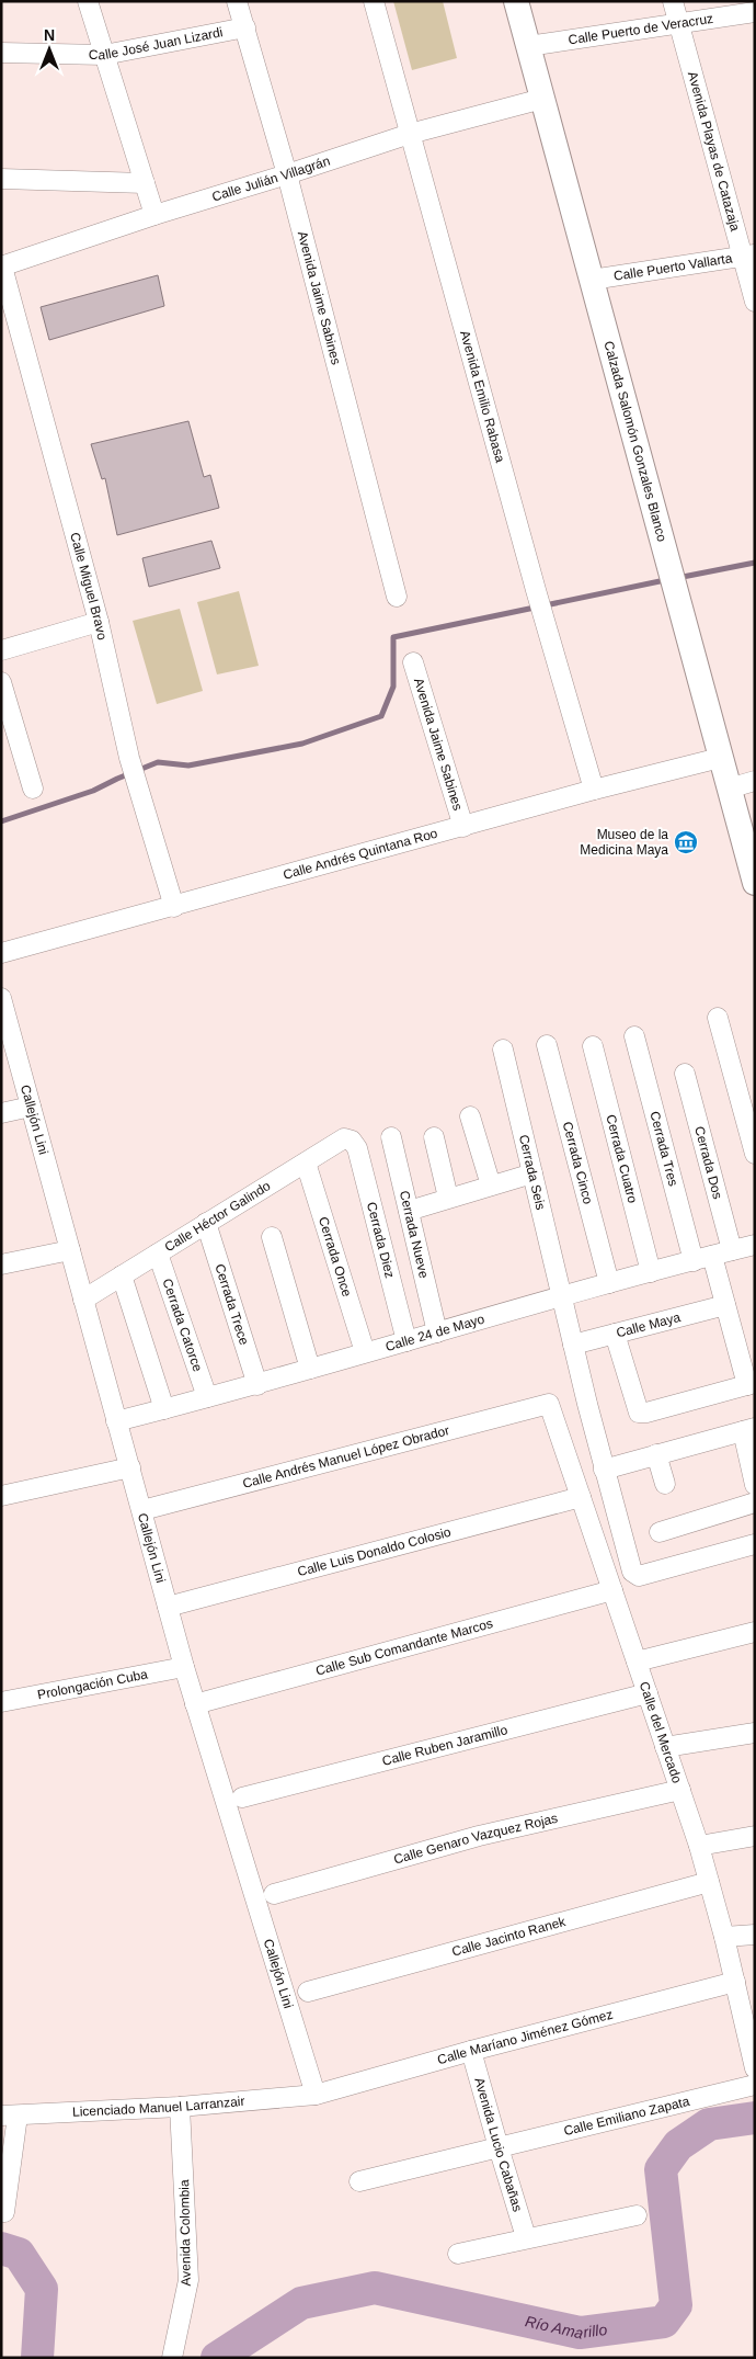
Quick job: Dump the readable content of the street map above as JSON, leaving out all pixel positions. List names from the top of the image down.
{
  "streets": {
    "street": [
      "Calle Puerto de Veracruz",
      "Calle José Juan Lizardi",
      "Avenida Playas de Catazaja",
      "Calle Julián Villagrán",
      "Calle Puerto Vallarta",
      "Avenida Jaime Sabines",
      "Avenida Emilio Rabasa",
      "Calzada Salomón Gonzales Blanco",
      "Calle Miguel Bravo",
      "Calle Andrés Quintana Roo",
      "Callejón Lini",
      "Cerrada Tres",
      "Cerrada Cuatro",
      "Cerrada Dos",
      "Cerrada Cinco",
      "Cerrada Seis",
      "Calle Héctor Galindo",
      "Cerrada Nueve",
      "Cerrada Diez",
      "Cerrada Once",
      "Cerrada Trece",
      "Calle Maya",
      "Cerrada Catorce",
      "Calle 24 de Mayo",
      "Calle Andrés Manuel López Obrador",
      "Calle Luis Donaldo Colosio",
      "Calle Sub Comandante Marcos",
      "Prolongación Cuba",
      "Calle del Mercado",
      "Calle Ruben Jaramillo",
      "Calle Genaro Vazquez Rojas",
      "Calle Jacinto Ranek",
      "Calle Maríano Jiménez Gómez",
      "Licenciado Manuel Larranzair",
      "Calle Emiliano Zapata",
      "Avenida Lucio Cabañas",
      "Avenida Colombia"
    ]
  },
  "crossings": [
    ["Calle Puerto de Veracruz", "Avenida Playas de Catazaja"],
    ["Calle Puerto de Veracruz", "Calzada Salomón Gonzales Blanco"],
    ["Calle José Juan Lizardi", "Avenida Jaime Sabines"],
    ["Avenida Playas de Catazaja", "Calle Puerto Vallarta"],
    ["Calle Julián Villagrán", "Avenida Jaime Sabines"],
    ["Calle Julián Villagrán", "Avenida Emilio Rabasa"],
    ["Calle Julián Villagrán", "Calzada Salomón Gonzales Blanco"],
    ["Calle Julián Villagrán", "Calle Miguel Bravo"],
    ["Calle Puerto Vallarta", "Calzada Salomón Gonzales Blanco"],
    ["Avenida Jaime Sabines", "Calle Andrés Quintana Roo"],
    ["Avenida Emilio Rabasa", "Calle Andrés Quintana Roo"],
    ["Calzada Salomón Gonzales Blanco", "Calle Andrés Quintana Roo"],
    ["Calle Miguel Bravo", "Calle Andrés Quintana Roo"],
    ["Callejón Lini", "Calle Héctor Galindo"],
    ["Callejón Lini", "Calle 24 de Mayo"],
    ["Callejón Lini", "Calle Andrés Manuel López Obrador"],
    ["Callejón Lini", "Calle Luis Donaldo Colosio"],
    ["Callejón Lini", "Calle Sub Comandante Marcos"],
    ["Callejón Lini", "Prolongación Cuba"],
    ["Callejón Lini", "Calle Maríano Jiménez Gómez"],
    ["Callejón Lini", "Licenciado Manuel Larranzair"],
    ["Cerrada Tres", "Calle 24 de Mayo"],
    ["Cerrada Cuatro", "Calle 24 de Mayo"],
    ["Cerrada Dos", "Calle 24 de Mayo"],
    ["Cerrada Cinco", "Calle 24 de Mayo"],
    ["Cerrada Seis", "Calle 24 de Mayo"],
    ["Calle Héctor Galindo", "Cerrada Diez"],
    ["Calle Héctor Galindo", "Cerrada Once"],
    ["Calle Héctor Galindo", "Cerrada Trece"],
    ["Calle Héctor Galindo", "Cerrada Catorce"],
    ["Cerrada Nueve", "Calle 24 de Mayo"],
    ["Cerrada Diez", "Calle 24 de Mayo"],
    ["Cerrada Once", "Calle 24 de Mayo"],
    ["Cerrada Trece", "Calle 24 de Mayo"],
    ["Cerrada Catorce", "Calle 24 de Mayo"],
    ["Calle Andrés Manuel López Obrador", "Calle del Mercado"],
    ["Calle Luis Donaldo Colosio", "Calle del Mercado"],
    ["Calle Sub Comandante Marcos", "Calle del Mercado"],
    ["Calle del Mercado", "Calle Ruben Jaramillo"],
    ["Calle del Mercado", "Calle Genaro Vazquez Rojas"],
    ["Calle del Mercado", "Calle Jacinto Ranek"],
    ["Calle del Mercado", "Calle Maríano Jiménez Gómez"],
    ["Calle Maríano Jiménez Gómez", "Licenciado Manuel Larranzair"],
    ["Calle Maríano Jiménez Gómez", "Avenida Lucio Cabañas"],
    ["Licenciado Manuel Larranzair", "Avenida Colombia"],
    ["Calle Emiliano Zapata", "Avenida Lucio Cabañas"]
  ],
  "water": ["Río Amarillo"],
  "places": {
    "museum": ["Museo de la Medicina Maya"]
  },
  "north": "top"
}
